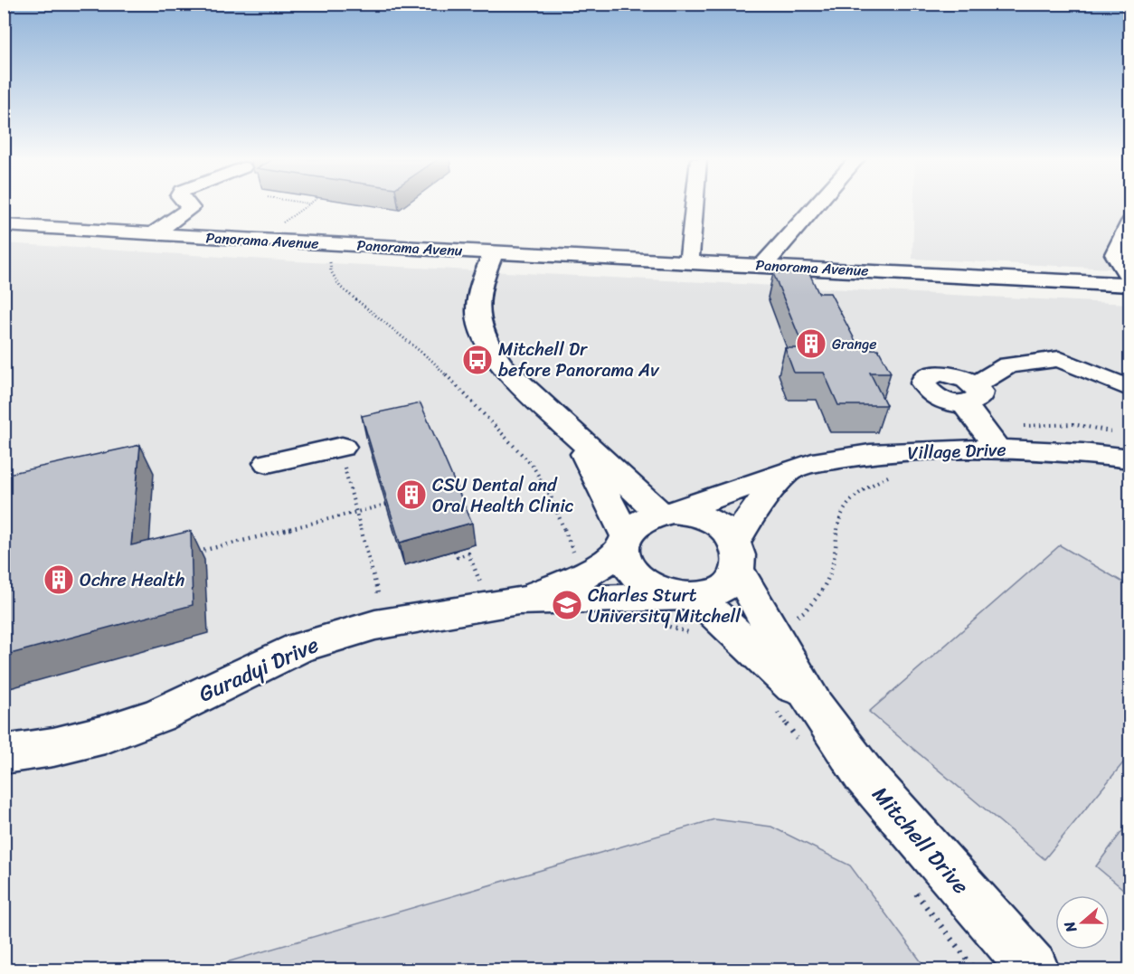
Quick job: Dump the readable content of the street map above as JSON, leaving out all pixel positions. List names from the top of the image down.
{
  "streets": {
    "street": [
      "Panorama Avenue",
      "Panorama Avenu",
      "Village Drive",
      "Guradyi Drive",
      "Mitchell Drive"
    ]
  },
  "crossings": [
    ["Panorama Avenue", "Panorama Avenu"],
    ["Village Drive", "Guradyi Drive"],
    ["Village Drive", "Mitchell Drive"],
    ["Guradyi Drive", "Mitchell Drive"]
  ],
  "places": {
    "building": ["Grange", "CSU Dental and Oral Health Clinic", "Ochre Health"],
    "bus stop": ["Mitchell Dr before Panorama Av"],
    "school or university": ["Charles Sturt University Mitchell"]
  },
  "north": "left"
}
